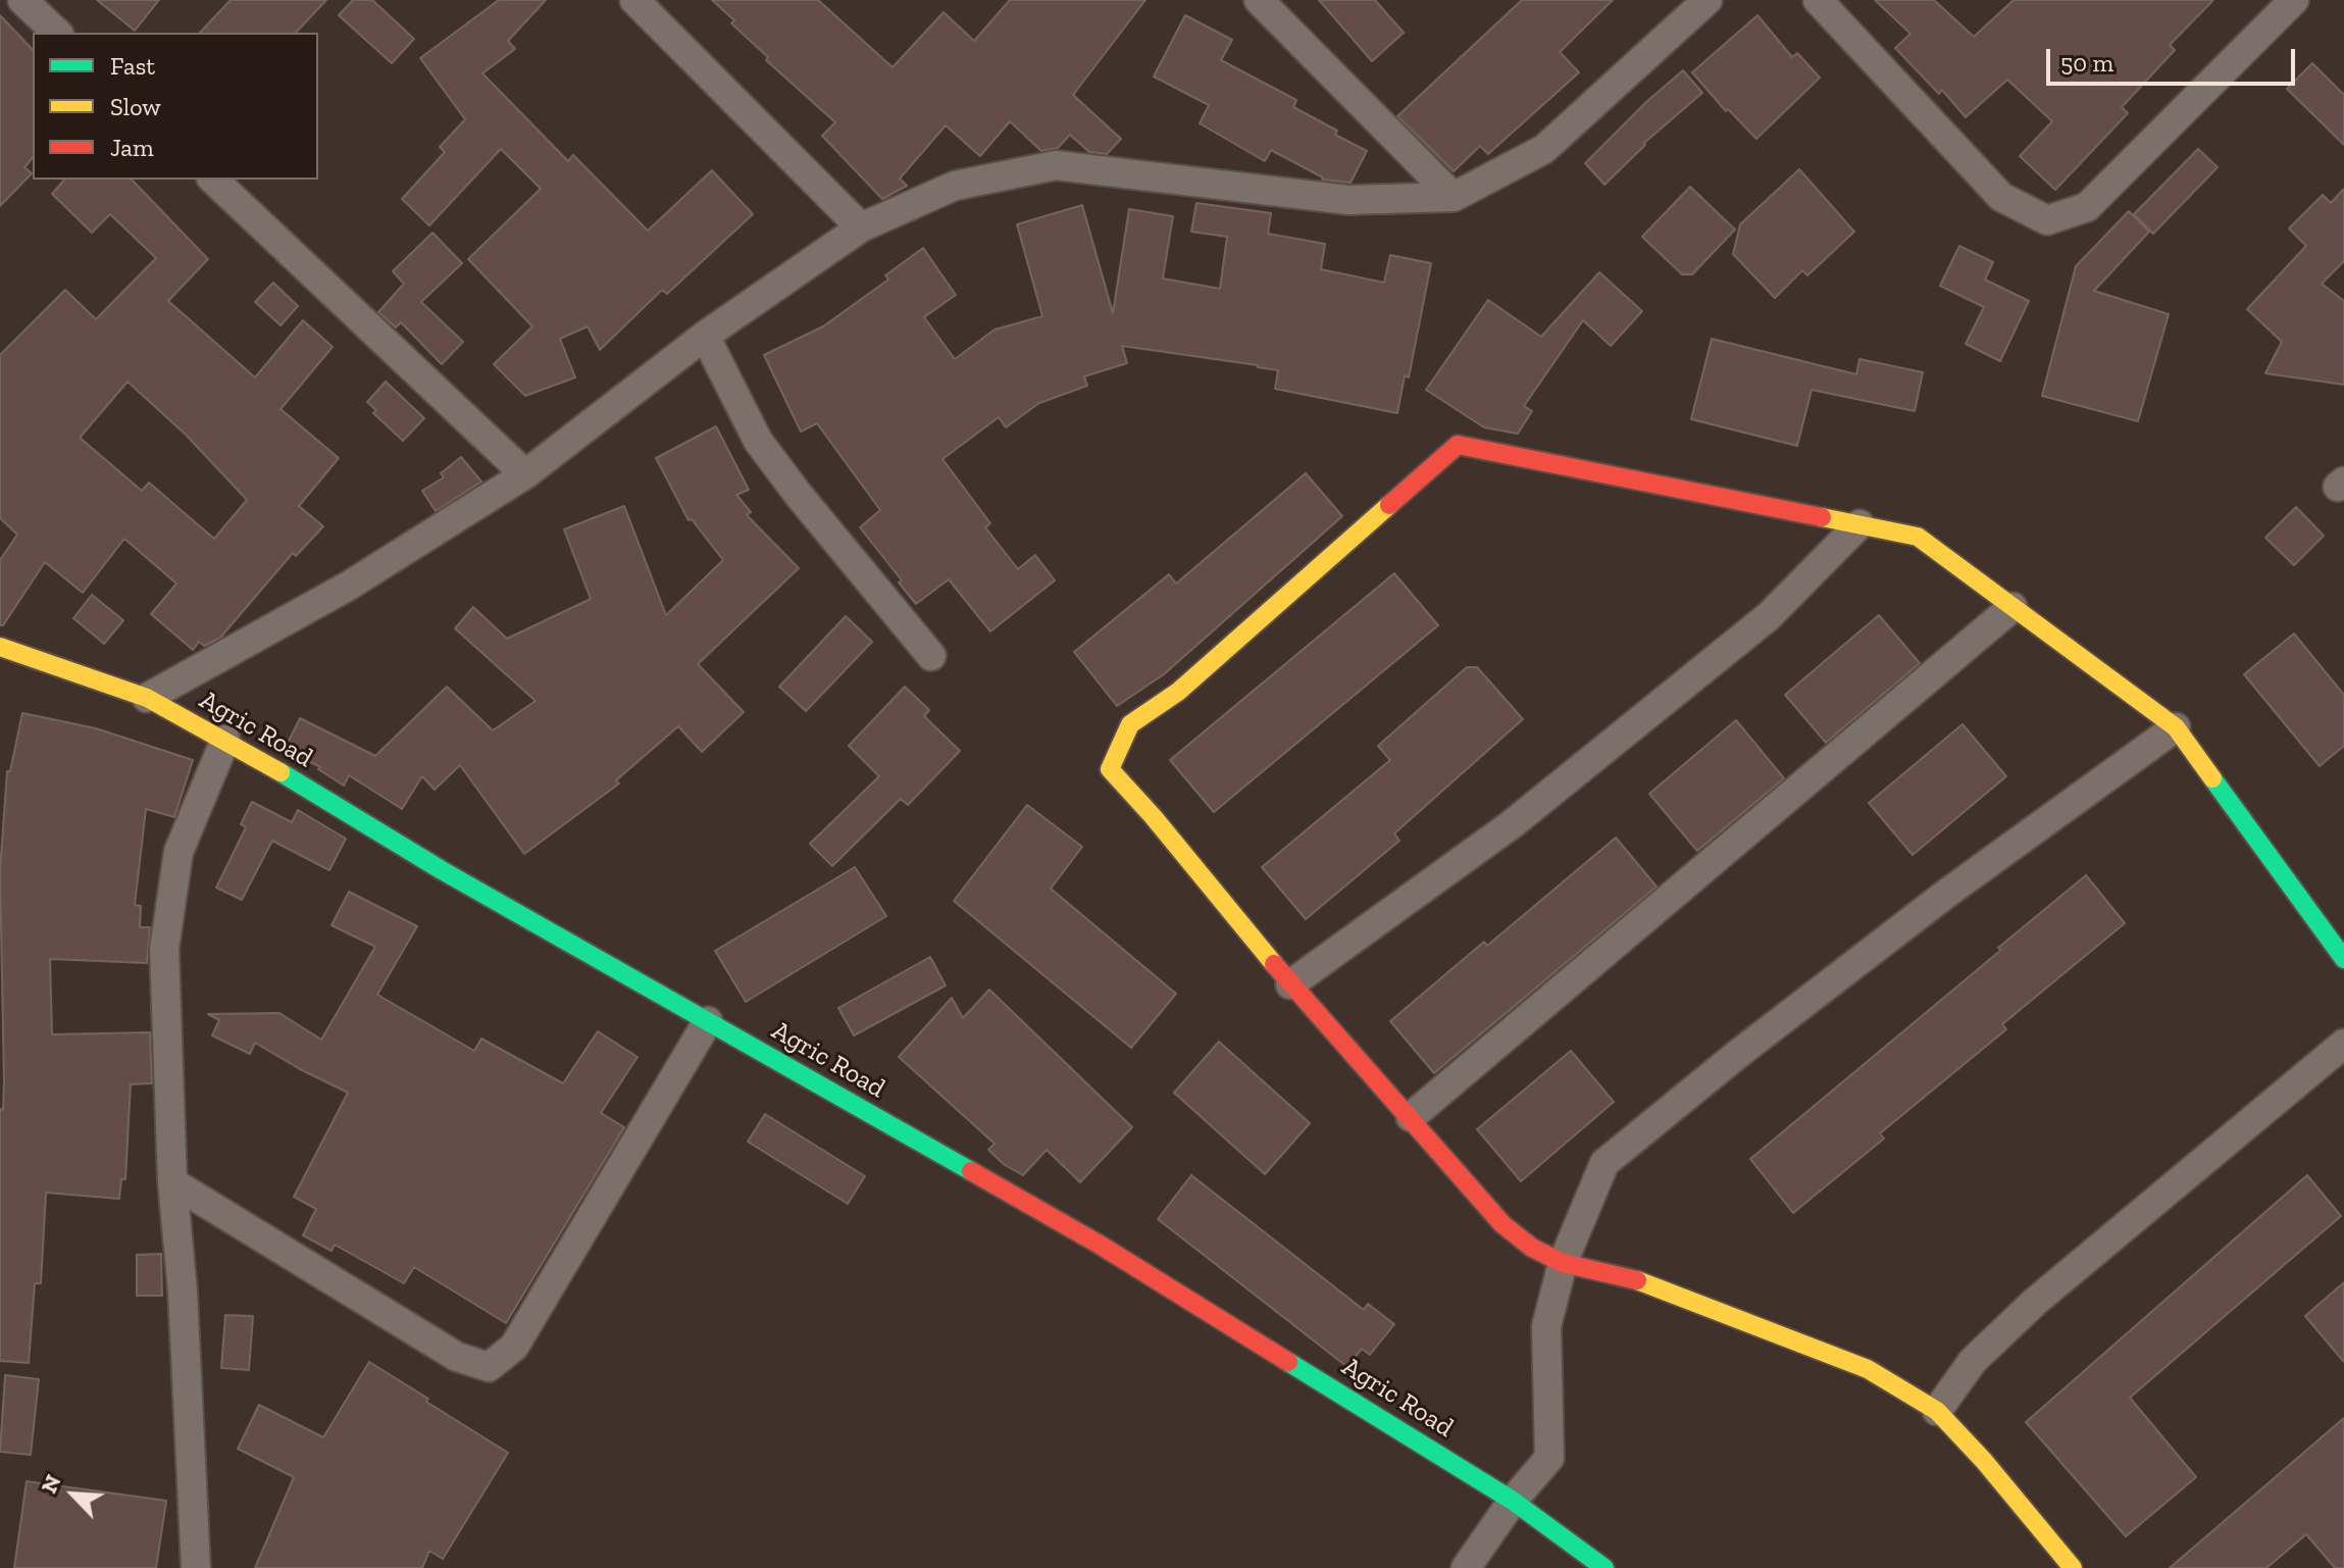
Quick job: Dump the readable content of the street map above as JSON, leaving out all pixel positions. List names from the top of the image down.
{
  "streets": {
    "street": ["Agric Road"]
  },
  "legend": ["Fast", "Slow", "Jam"],
  "scale_bar": "50 m",
  "north": "top left"
}
